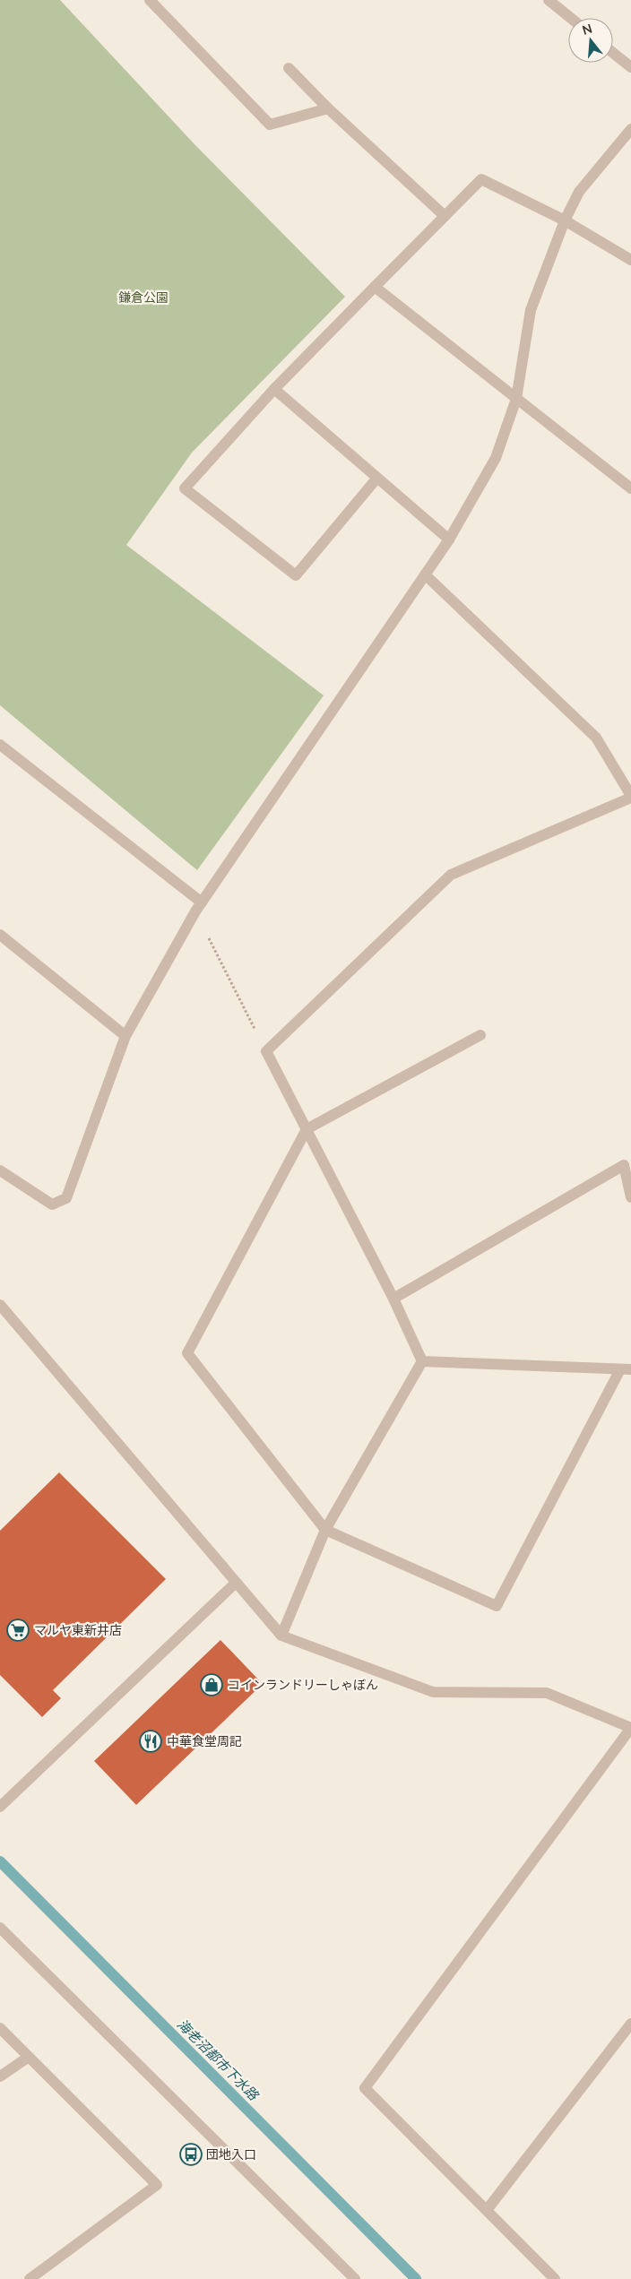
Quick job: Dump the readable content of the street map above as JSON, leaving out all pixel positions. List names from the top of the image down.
{
  "water": ["海老沼都市下水路"],
  "parks": ["鎌倉公園"],
  "places": {
    "supermarket": ["マルヤ東新井店"],
    "shop": ["コインランドリーしゃぼん"],
    "restaurant": ["中華食堂周記"],
    "bus stop": ["団地入口"]
  },
  "north": "top"
}
